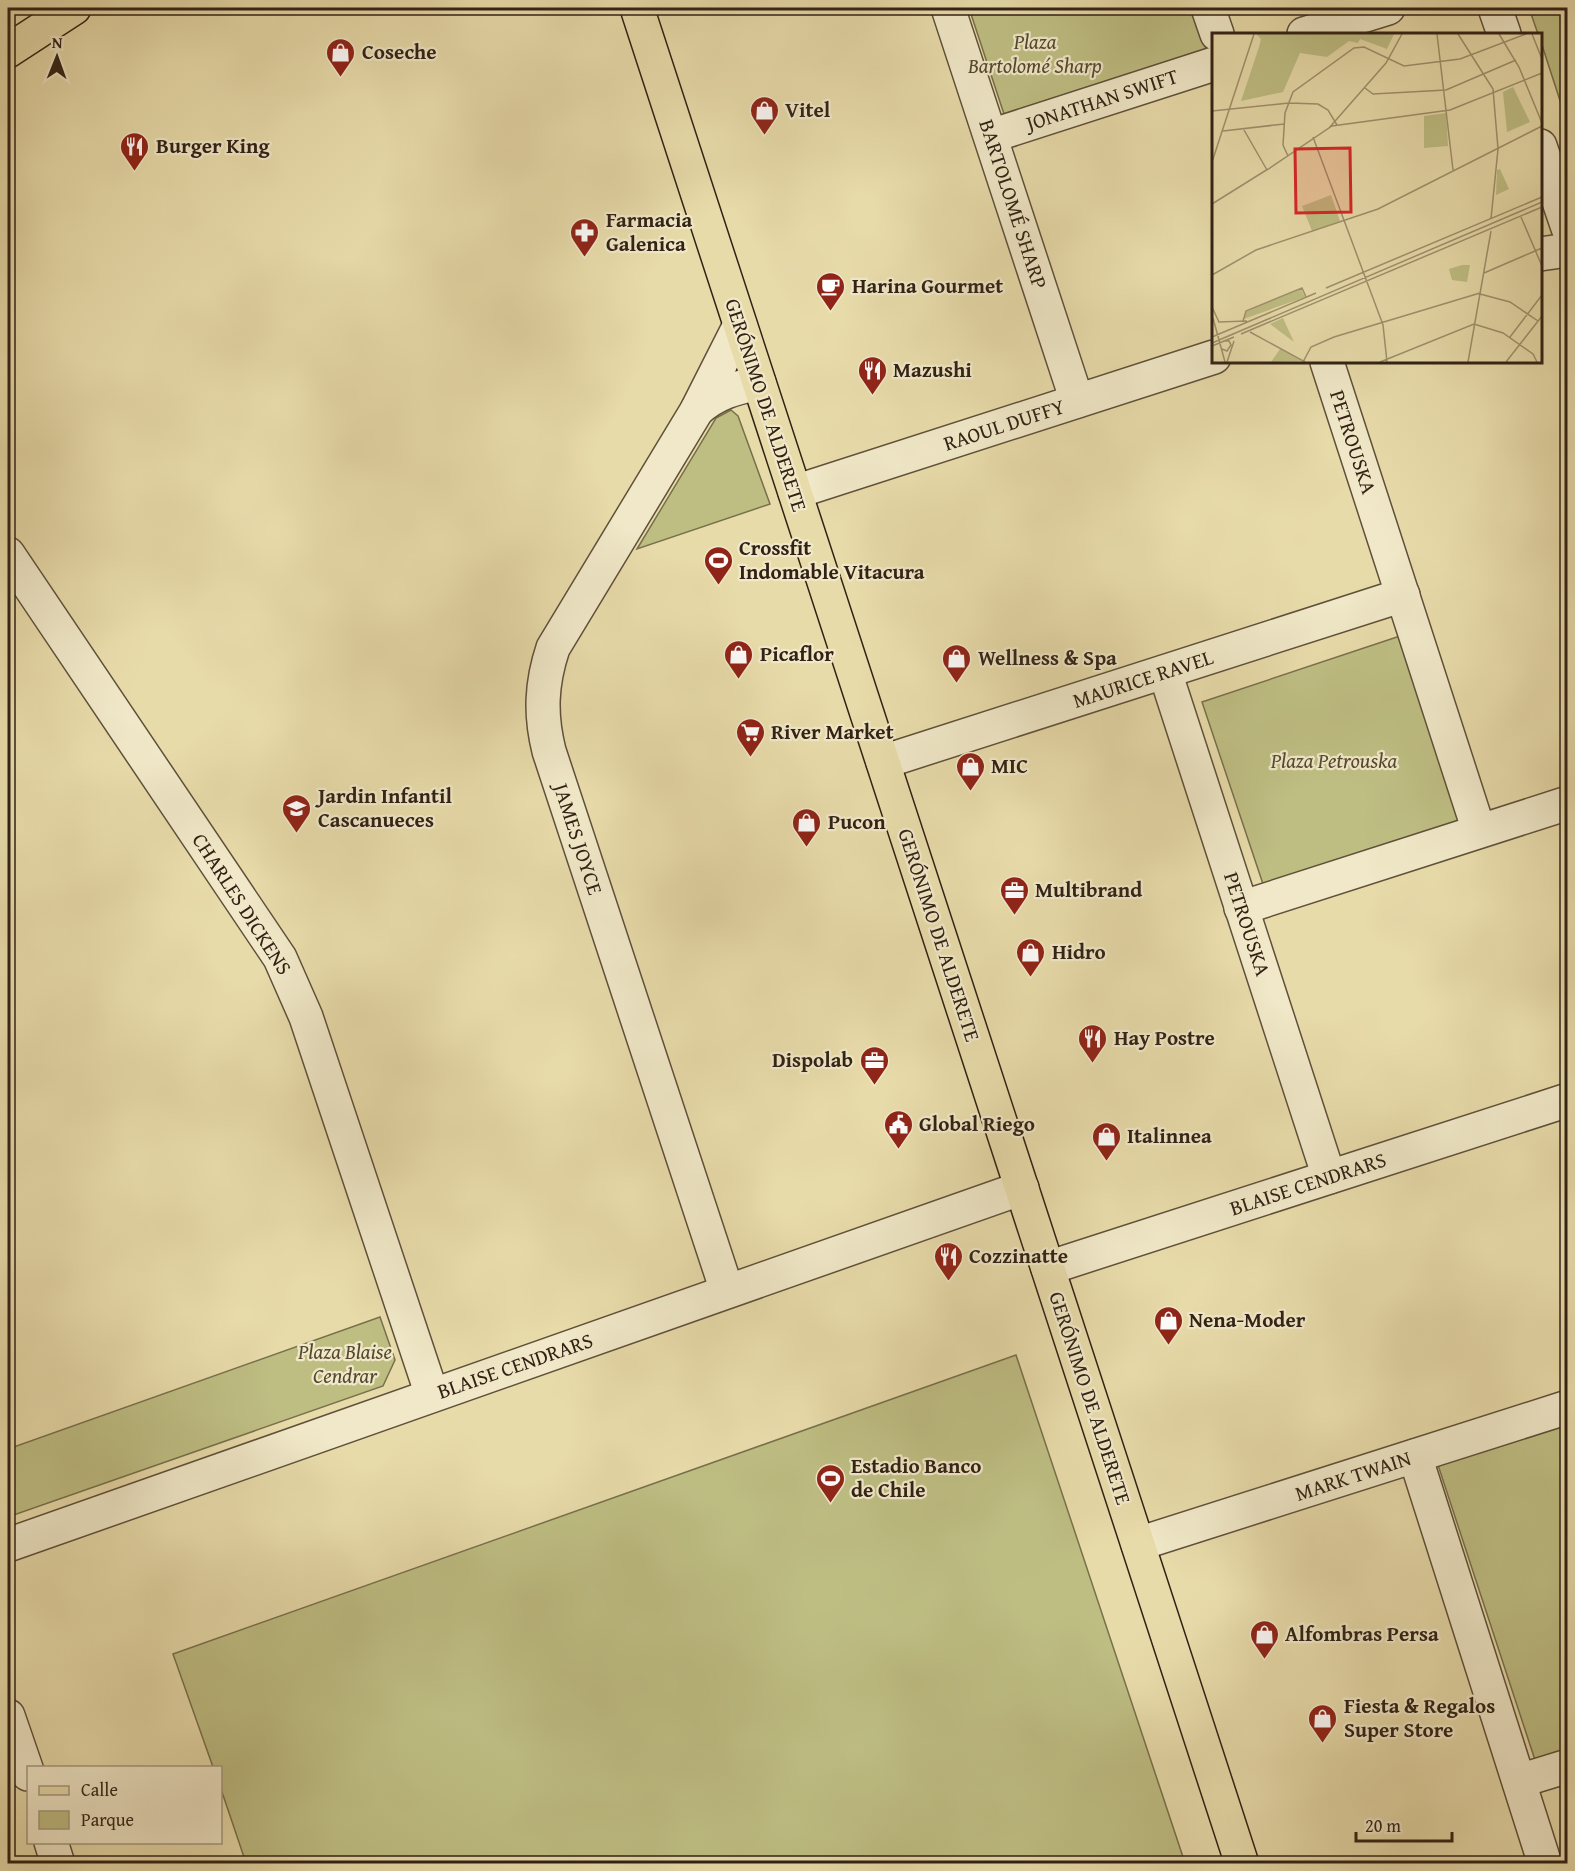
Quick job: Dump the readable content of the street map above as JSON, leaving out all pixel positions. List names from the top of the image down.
{
  "streets": {
    "main road": ["GERÓNIMO DE ALDERETE"],
    "street": [
      "JONATHAN SWIFT",
      "BARTOLOMÉ SHARP",
      "RAOUL DUFFY",
      "PETROUSKA",
      "MAURICE RAVEL",
      "JAMES JOYCE",
      "CHARLES DICKENS",
      "BLAISE CENDRARS",
      "MARK TWAIN"
    ]
  },
  "crossings": [
    ["JONATHAN SWIFT", "BARTOLOMÉ SHARP"],
    ["BARTOLOMÉ SHARP", "RAOUL DUFFY"],
    ["GERÓNIMO DE ALDERETE", "RAOUL DUFFY"],
    ["GERÓNIMO DE ALDERETE", "MAURICE RAVEL"],
    ["GERÓNIMO DE ALDERETE", "JAMES JOYCE"],
    ["GERÓNIMO DE ALDERETE", "BLAISE CENDRARS"],
    ["GERÓNIMO DE ALDERETE", "MARK TWAIN"],
    ["PETROUSKA", "MAURICE RAVEL"],
    ["PETROUSKA", "BLAISE CENDRARS"],
    ["JAMES JOYCE", "BLAISE CENDRARS"],
    ["CHARLES DICKENS", "BLAISE CENDRARS"]
  ],
  "parks": ["Plaza Bartolomé Sharp", "Plaza Petrouska", "Plaza Blaise Cendrar"],
  "places": {
    "shop": [
      "Coseche",
      "Vitel",
      "Picaflor",
      "Wellness & Spa",
      "MIC",
      "Pucon",
      "Hidro",
      "Italinnea",
      "Nena-Moder",
      "Alfombras Persa",
      "Fiesta & Regalos Super Store"
    ],
    "restaurant": [
      "Burger King",
      "Mazushi",
      "Hay Postre",
      "Cozzinatte"
    ],
    "pharmacy": ["Farmacia Galenica"],
    "cafe": ["Harina Gourmet"],
    "sports": ["Crossfit Indomable Vitacura", "Estadio Banco de Chile"],
    "supermarket": ["River Market"],
    "school or university": ["Jardin Infantil Cascanueces"],
    "office": ["Multibrand", "Dispolab"],
    "public building": ["Global Riego"]
  },
  "legend": ["Calle", "Parque"],
  "scale_bar": "20 m",
  "north": "top"
}
